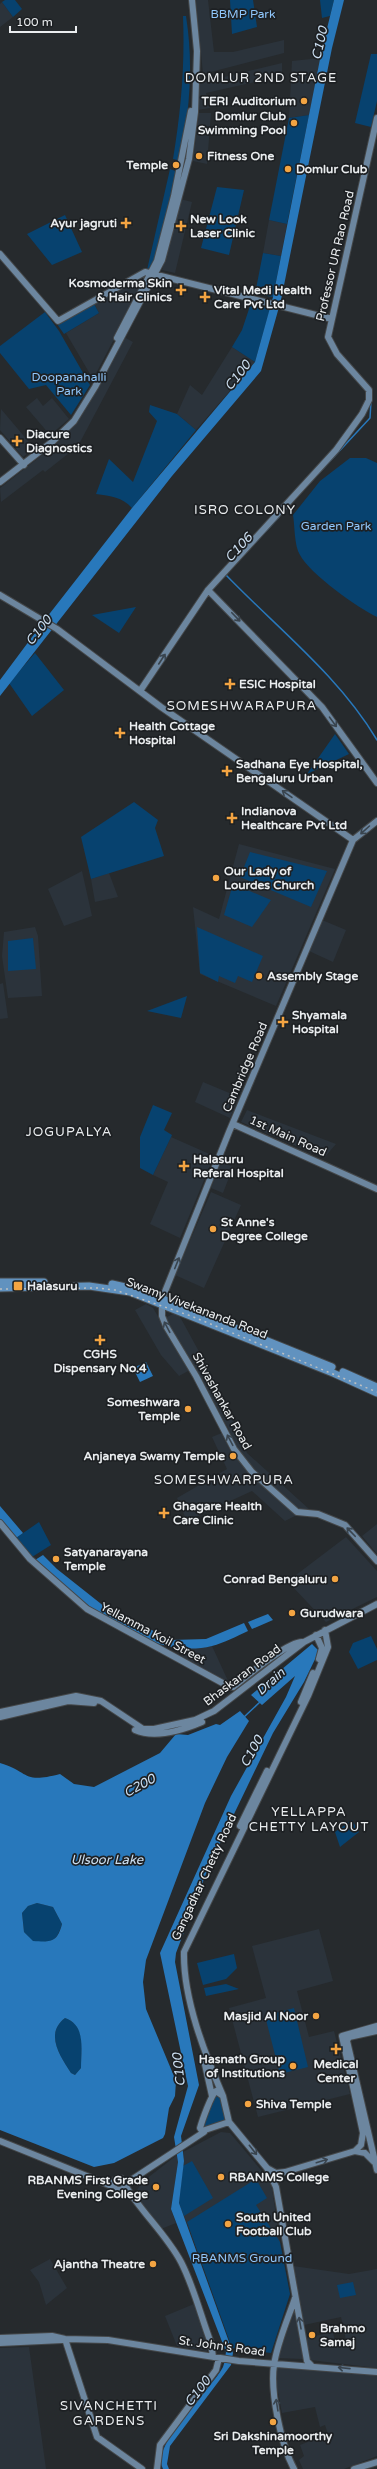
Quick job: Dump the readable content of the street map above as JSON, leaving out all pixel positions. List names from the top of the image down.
{
  "streets": {
    "main road": ["Swamy Vivekananda Road"],
    "street": [
      "Professor UR Rao Road",
      "Cambridge Road",
      "1st Main Road",
      "Shivashankar Road",
      "Yellamma Koil Street",
      "Bhaskaran Road",
      "Gangadhar Chetty Road",
      "St. John's Road"
    ]
  },
  "crossings": [
    ["Cambridge Road", "1st Main Road"],
    ["Cambridge Road", "Swamy Vivekananda Road"],
    ["Cambridge Road", "Shivashankar Road"],
    ["Swamy Vivekananda Road", "Shivashankar Road"],
    ["Yellamma Koil Street", "Bhaskaran Road"],
    ["Bhaskaran Road", "Gangadhar Chetty Road"]
  ],
  "one_way": ["Cambridge Road", "Shivashankar Road"],
  "districts": [
    "DOMLUR 2ND STAGE",
    "ISRO COLONY",
    "SOMESHWARAPURA",
    "JOGUPALYA",
    "SOMESHWARPURA",
    "YELLAPPA CHETTY LAYOUT",
    "SIVANCHETTI GARDENS"
  ],
  "water": [
    "C100",
    "C106",
    "Drain",
    "C200",
    "Ulsoor Lake"
  ],
  "parks": [
    "BBMP Park",
    "Doopanahalli Park",
    "Garden Park",
    "RBANMS Ground"
  ],
  "places": {
    "other": [
      "TERI Auditorium",
      "Domlur Club Swimming Pool",
      "Fitness One",
      "Temple",
      "Domlur Club",
      "Our Lady of Lourdes Church",
      "Assembly Stage",
      "St Anne's Degree College",
      "Someshwara Temple",
      "Anjaneya Swamy Temple",
      "Satyanarayana Temple",
      "Conrad Bengaluru",
      "Gurudwara",
      "Masjid Al Noor",
      "Hasnath Group of Institutions",
      "Shiva Temple",
      "RBANMS College",
      "RBANMS First Grade Evening College",
      "South United Football Club",
      "Ajantha Theatre",
      "Brahmo Samaj",
      "Sri Dakshinamoorthy Temple"
    ],
    "health": [
      "Ayur jagruti",
      "New Look Laser Clinic",
      "Kosmoderma Skin & Hair Clinics",
      "Vital Medi Health Care Pvt Ltd",
      "Diacure Diagnostics",
      "ESIC Hospital",
      "Health Cottage Hospital",
      "Sadhana Eye Hospital, Bengaluru Urban",
      "Indianova Healthcare Pvt Ltd",
      "Shyamala Hospital",
      "Halasuru Referal Hospital",
      "CGHS Dispensary No.4",
      "Ghagare Health Care Clinic",
      "Medical Center"
    ],
    "transit": ["Halasuru"]
  },
  "scale_bar": "100 m"
}
